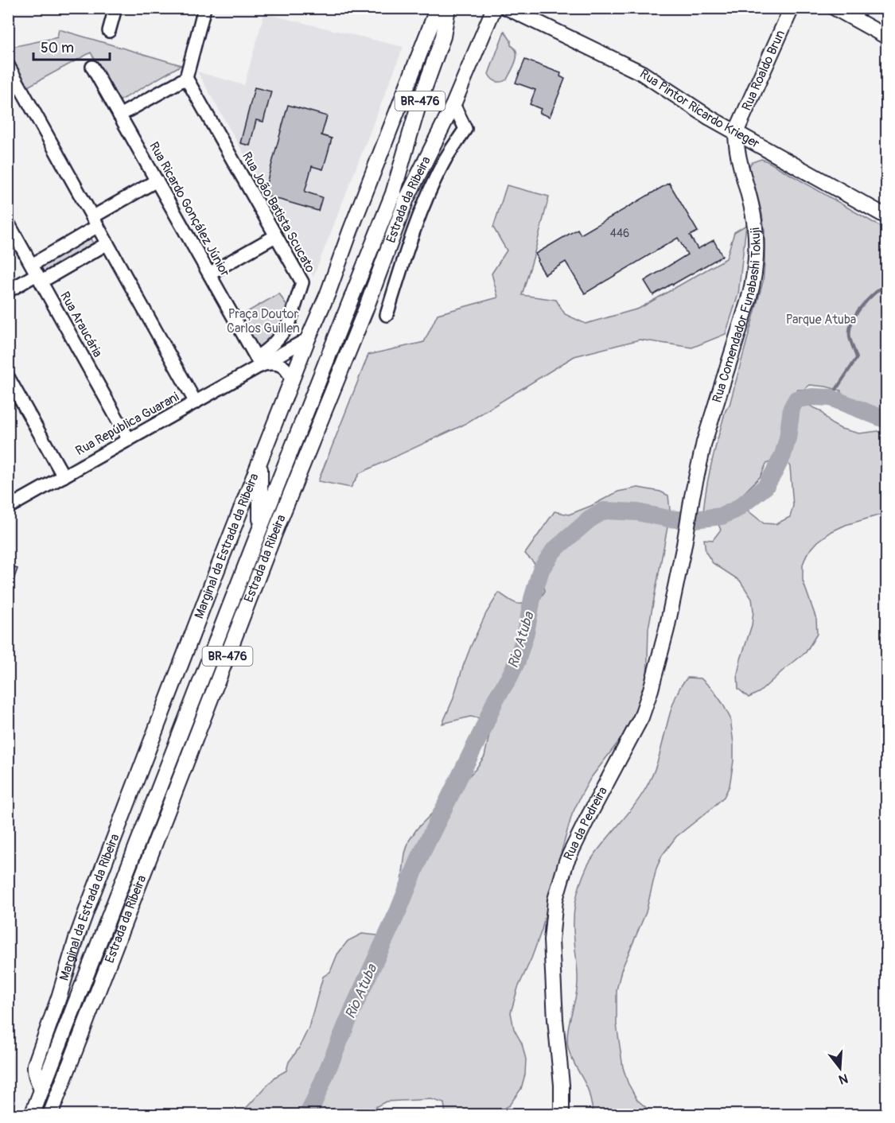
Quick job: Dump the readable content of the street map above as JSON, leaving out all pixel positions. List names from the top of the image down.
{
  "streets": {
    "main road": [
      "Rua Roaldo Brun",
      "BR-476",
      "Rua Pintor Ricardo Krieger",
      "Estrada da Ribeira",
      "Rua Comendador Funabashi Tokuji",
      "Marginal da Estrada da Ribeira",
      "Rua da Pedreira"
    ],
    "street": [
      "Rua Ricardo Gonçález Júnior",
      "Rua João Batista Scucato",
      "Rua Araucária",
      "Rua República Guarani"
    ]
  },
  "crossings": [
    ["Rua Roaldo Brun", "Rua Pintor Ricardo Krieger"],
    ["Rua Roaldo Brun", "Rua Comendador Funabashi Tokuji"],
    ["Rua Pintor Ricardo Krieger", "Rua Comendador Funabashi Tokuji"],
    ["Estrada da Ribeira", "Marginal da Estrada da Ribeira"],
    ["Rua Ricardo Gonçález Júnior", "Rua João Batista Scucato"],
    ["Rua Ricardo Gonçález Júnior", "Rua República Guarani"],
    ["Rua João Batista Scucato", "Rua República Guarani"],
    ["Rua Comendador Funabashi Tokuji", "Rua da Pedreira"],
    ["Rua Araucária", "Rua República Guarani"],
    ["Rua República Guarani", "Marginal da Estrada da Ribeira"]
  ],
  "water": ["Rio Atuba"],
  "parks": ["Praça Doutor Carlos Guillen", "Parque Atuba"],
  "house_numbers": ["446"],
  "scale_bar": "50 m",
  "north": "bottom"
}
